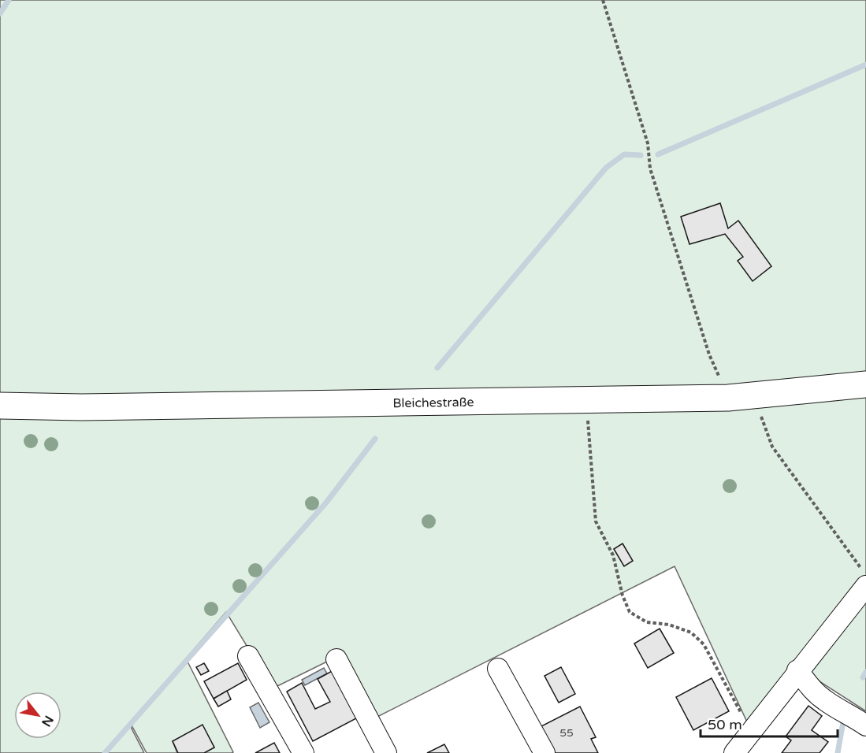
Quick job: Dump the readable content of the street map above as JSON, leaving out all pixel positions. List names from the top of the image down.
{
  "streets": {
    "main road": ["Bleichestraße"]
  },
  "house_numbers": ["55"],
  "scale_bar": "50 m",
  "north": "bottom right"
}
